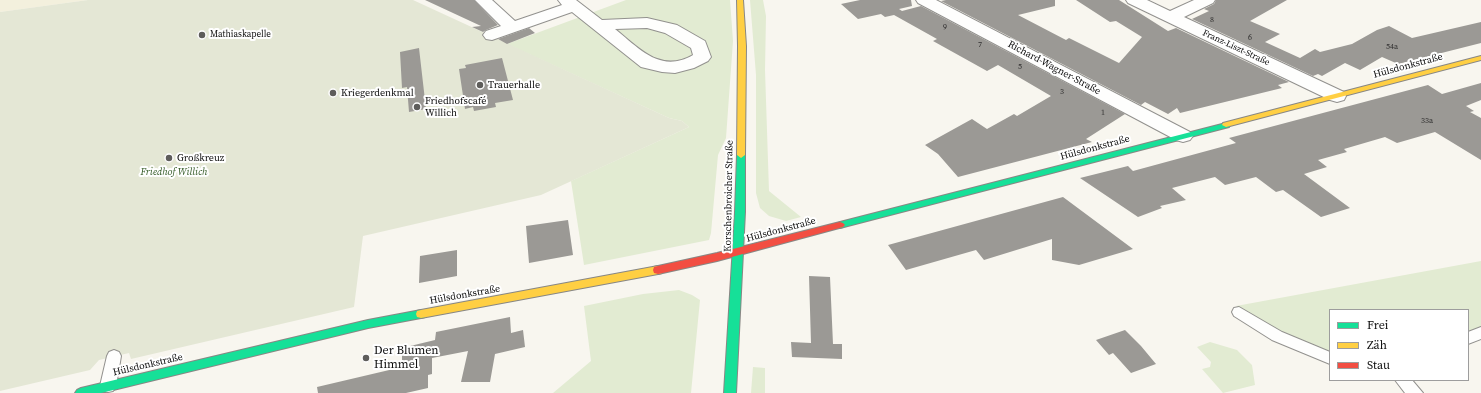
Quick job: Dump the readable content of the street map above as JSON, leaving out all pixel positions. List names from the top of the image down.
{
  "streets": {
    "street": [
      "Franz-Liszt-Straße",
      "Hülsdonkstraße",
      "Richard-Wagner-Straße",
      "Korschenbroicher Straße"
    ]
  },
  "crossings": [
    ["Franz-Liszt-Straße", "Hülsdonkstraße"],
    ["Hülsdonkstraße", "Richard-Wagner-Straße"],
    ["Hülsdonkstraße", "Korschenbroicher Straße"]
  ],
  "parks": ["Friedhof Willich"],
  "places": [
    "Mathiaskapelle",
    "Trauerhalle",
    "Kriegerdenkmal",
    "Friedhofscafé Willich",
    "Großkreuz",
    "Der Blumen Himmel"
  ],
  "house_numbers": [
    "8",
    "9",
    "6",
    "7",
    "54a",
    "5",
    "3",
    "1",
    "33a"
  ],
  "legend": ["Frei", "Zäh", "Stau"]
}
